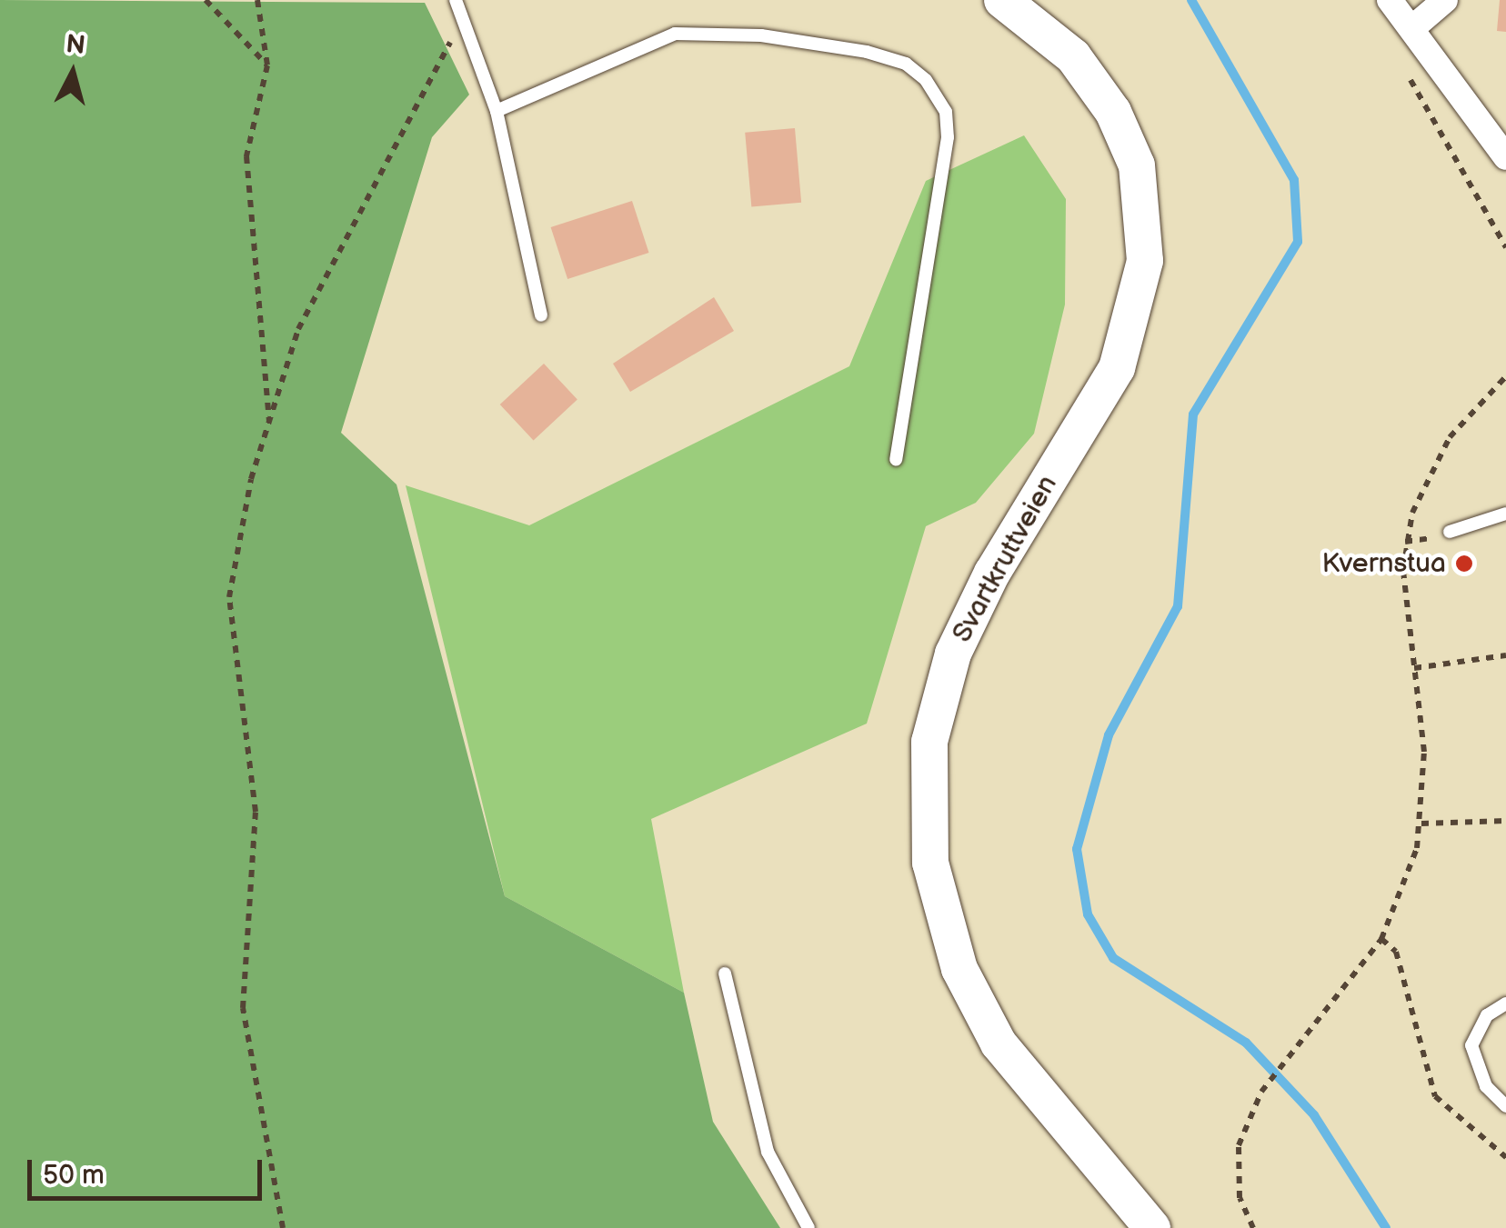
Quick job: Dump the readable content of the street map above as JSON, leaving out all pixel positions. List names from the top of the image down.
{
  "streets": {
    "street": ["Svartkruttveien"]
  },
  "places": ["Kvernstua"],
  "scale_bar": "50 m",
  "north": "top"
}
